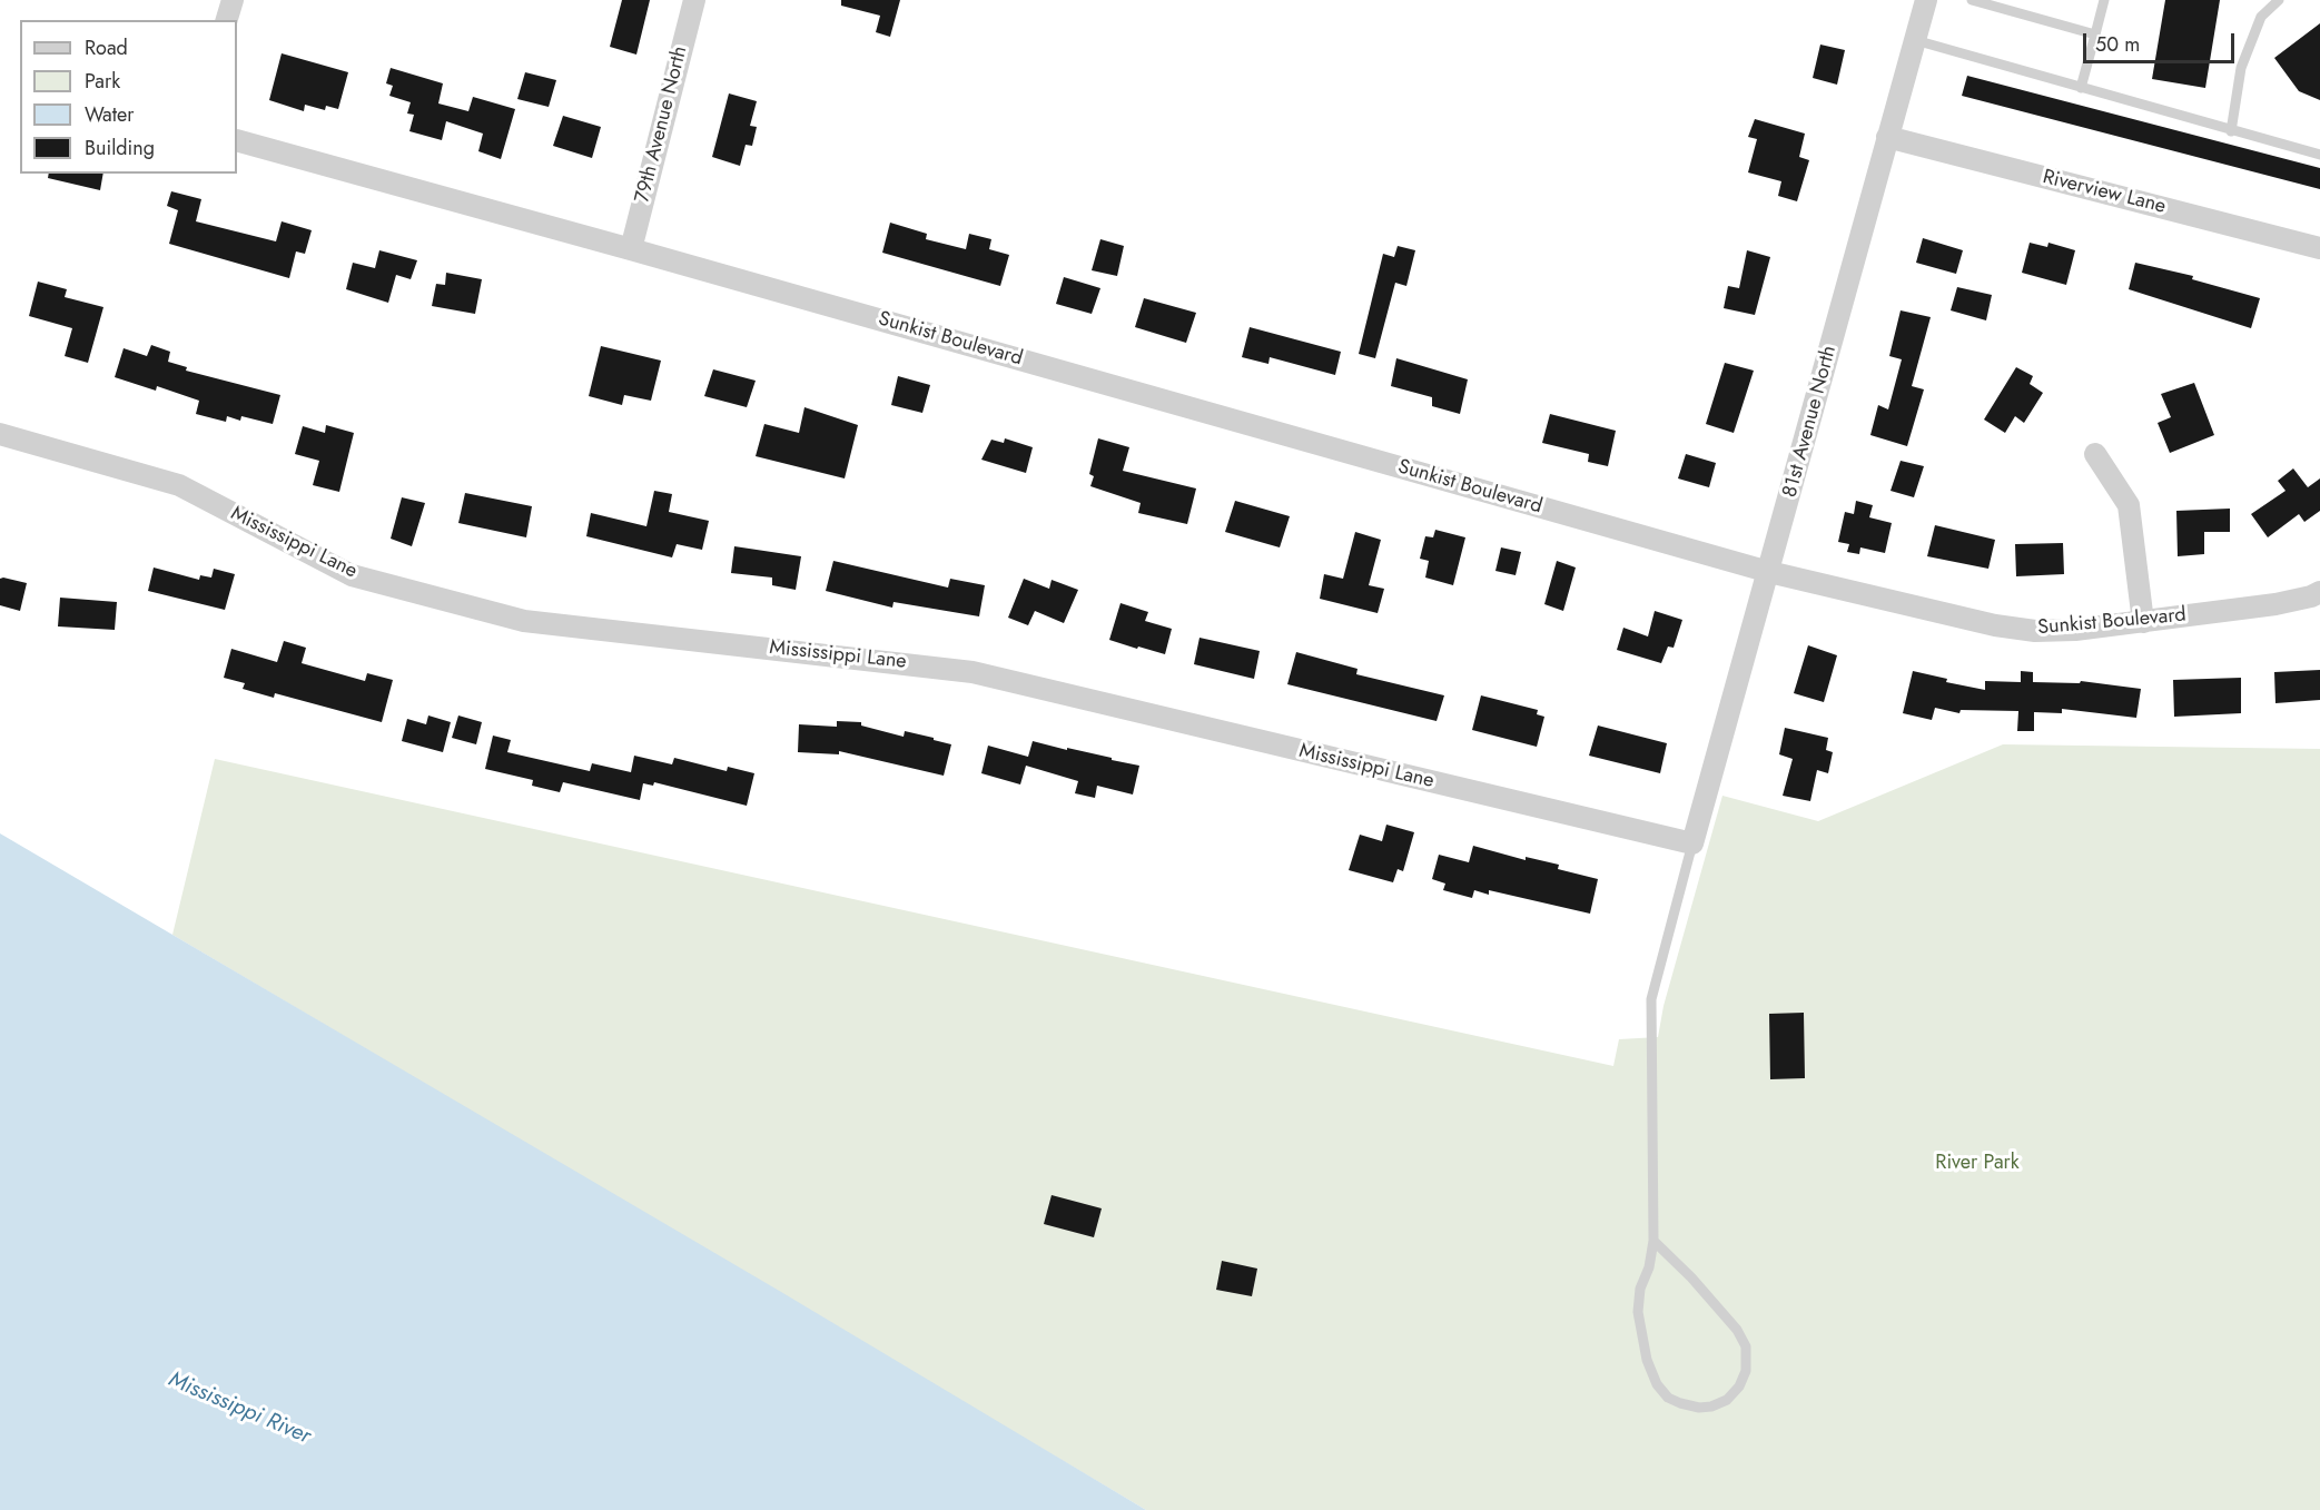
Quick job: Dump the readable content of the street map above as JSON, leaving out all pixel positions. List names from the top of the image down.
{
  "streets": {
    "street": [
      "79th Avenue North",
      "Riverview Lane",
      "Sunkist Boulevard",
      "81st Avenue North",
      "Mississippi Lane"
    ]
  },
  "crossings": [
    ["79th Avenue North", "Sunkist Boulevard"],
    ["Riverview Lane", "81st Avenue North"],
    ["Sunkist Boulevard", "81st Avenue North"],
    ["81st Avenue North", "Mississippi Lane"]
  ],
  "water": ["Mississippi River"],
  "parks": ["River Park"],
  "legend": [
    "Road",
    "Park",
    "Water",
    "Building"
  ],
  "scale_bar": "50 m"
}
